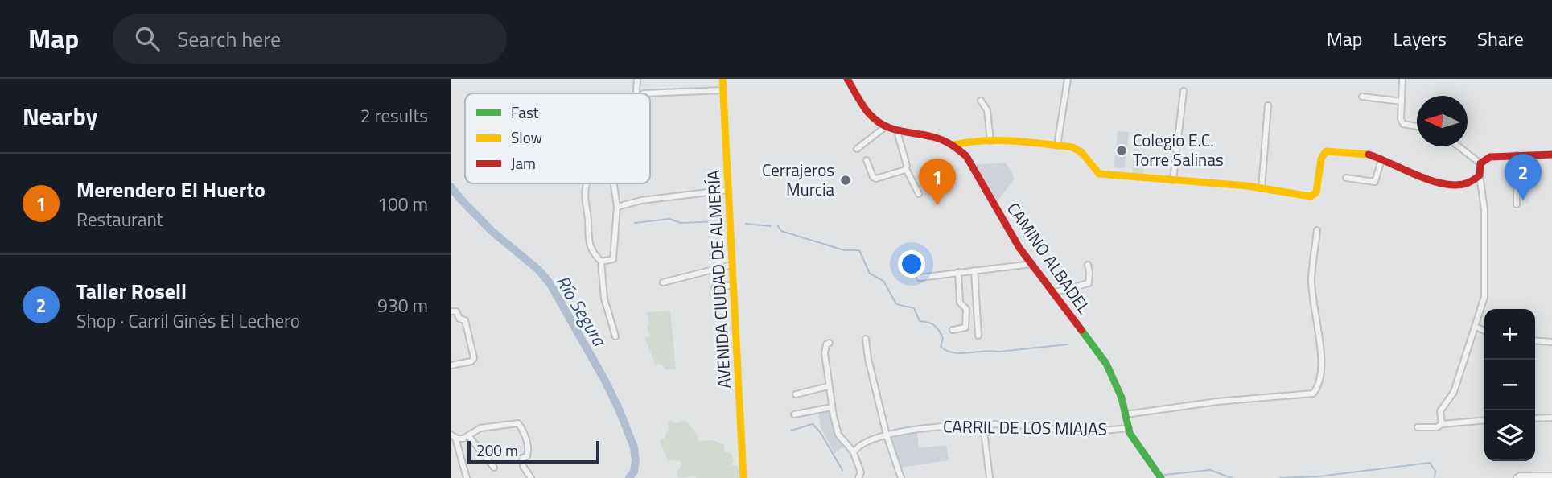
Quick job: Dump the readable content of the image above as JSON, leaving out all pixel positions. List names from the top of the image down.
{
  "streets": {
    "main road": ["CAMINO ALBADEL", "AVENIDA CIUDAD DE ALMERÍA"],
    "street": ["CARRIL DE LOS MIAJAS"]
  },
  "crossings": [
    ["CAMINO ALBADEL", "CARRIL DE LOS MIAJAS"]
  ],
  "water": ["Río Segura"],
  "places": ["Colegio E.C. Torre Salinas", "Cerrajeros Murcia"],
  "legend": ["Fast", "Slow", "Jam"],
  "scale_bar": "200 m",
  "north": "left",
  "page": {
    "header": "Map",
    "search": "Search here",
    "nav": ["Map", "Layers", "Share"],
    "heading": ["Nearby", "2 results"],
    "list": [
      {
        "mark": "1",
        "name": "Merendero El Huerto",
        "note": "Restaurant",
        "value": "100 m"
      },
      {
        "mark": "2",
        "name": "Taller Rosell",
        "note": "Shop · Carril Ginés El Lechero",
        "value": "930 m"
      }
    ],
    "pins": ["2", "1"],
    "map_buttons": ["+", "−"],
    "scale": "200 m"
  }
}
